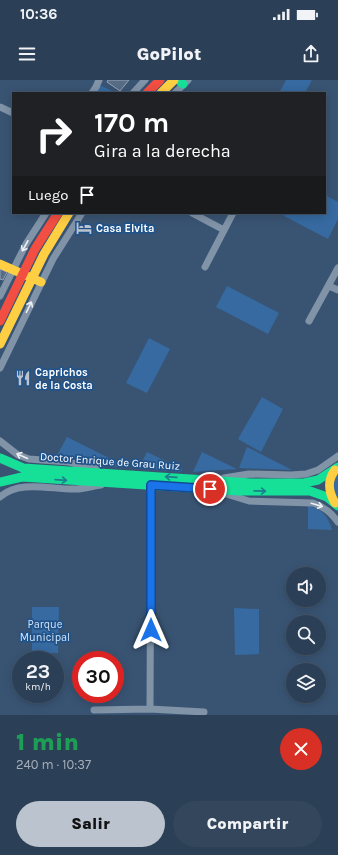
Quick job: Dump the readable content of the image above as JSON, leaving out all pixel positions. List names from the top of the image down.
{
  "streets": {
    "street": ["Doctor Enrique de Grau Ruiz"]
  },
  "parks": ["Parque Municipal"],
  "places": {
    "hotel": ["Casa Elvita"],
    "restaurant": ["Caprichos de la Costa"]
  },
  "page": {
    "status": "10:36",
    "header": "GoPilot",
    "turn": ["170 m", "Gira a la derecha"],
    "then": "Luego",
    "speed": "23 km/h",
    "limit": "30",
    "heading": ["1 min", "240 m · 10:37"],
    "buttons": ["Salir", "Compartir"]
  }
}
